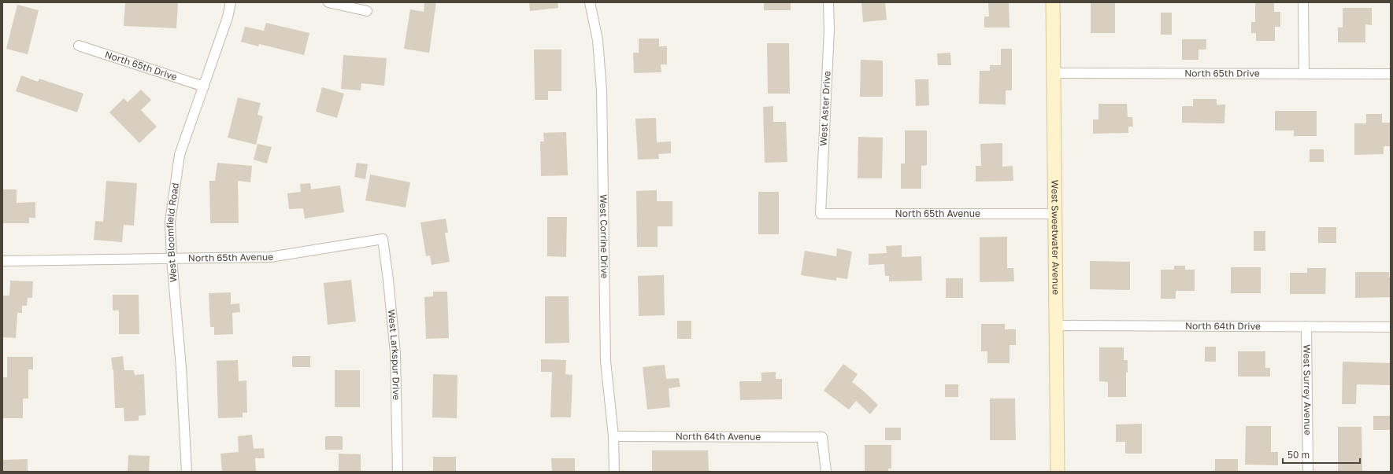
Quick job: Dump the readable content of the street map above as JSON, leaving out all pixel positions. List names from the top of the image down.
{
  "streets": {
    "street": [
      "North 65th Drive",
      "West Aster Drive",
      "North 65th Avenue",
      "West Bloomfield Road",
      "West Corrine Drive",
      "West Sweetwater Avenue",
      "North 64th Drive",
      "West Larkspur Drive",
      "West Surrey Avenue",
      "North 64th Avenue"
    ]
  },
  "crossings": [
    ["North 65th Drive", "West Bloomfield Road"],
    ["North 65th Drive", "West Sweetwater Avenue"],
    ["West Aster Drive", "North 65th Avenue"],
    ["North 65th Avenue", "West Bloomfield Road"],
    ["North 65th Avenue", "West Sweetwater Avenue"],
    ["North 65th Avenue", "West Larkspur Drive"],
    ["West Corrine Drive", "North 64th Avenue"],
    ["West Sweetwater Avenue", "North 64th Drive"],
    ["North 64th Drive", "West Surrey Avenue"]
  ],
  "scale_bar": "50 m"
}
